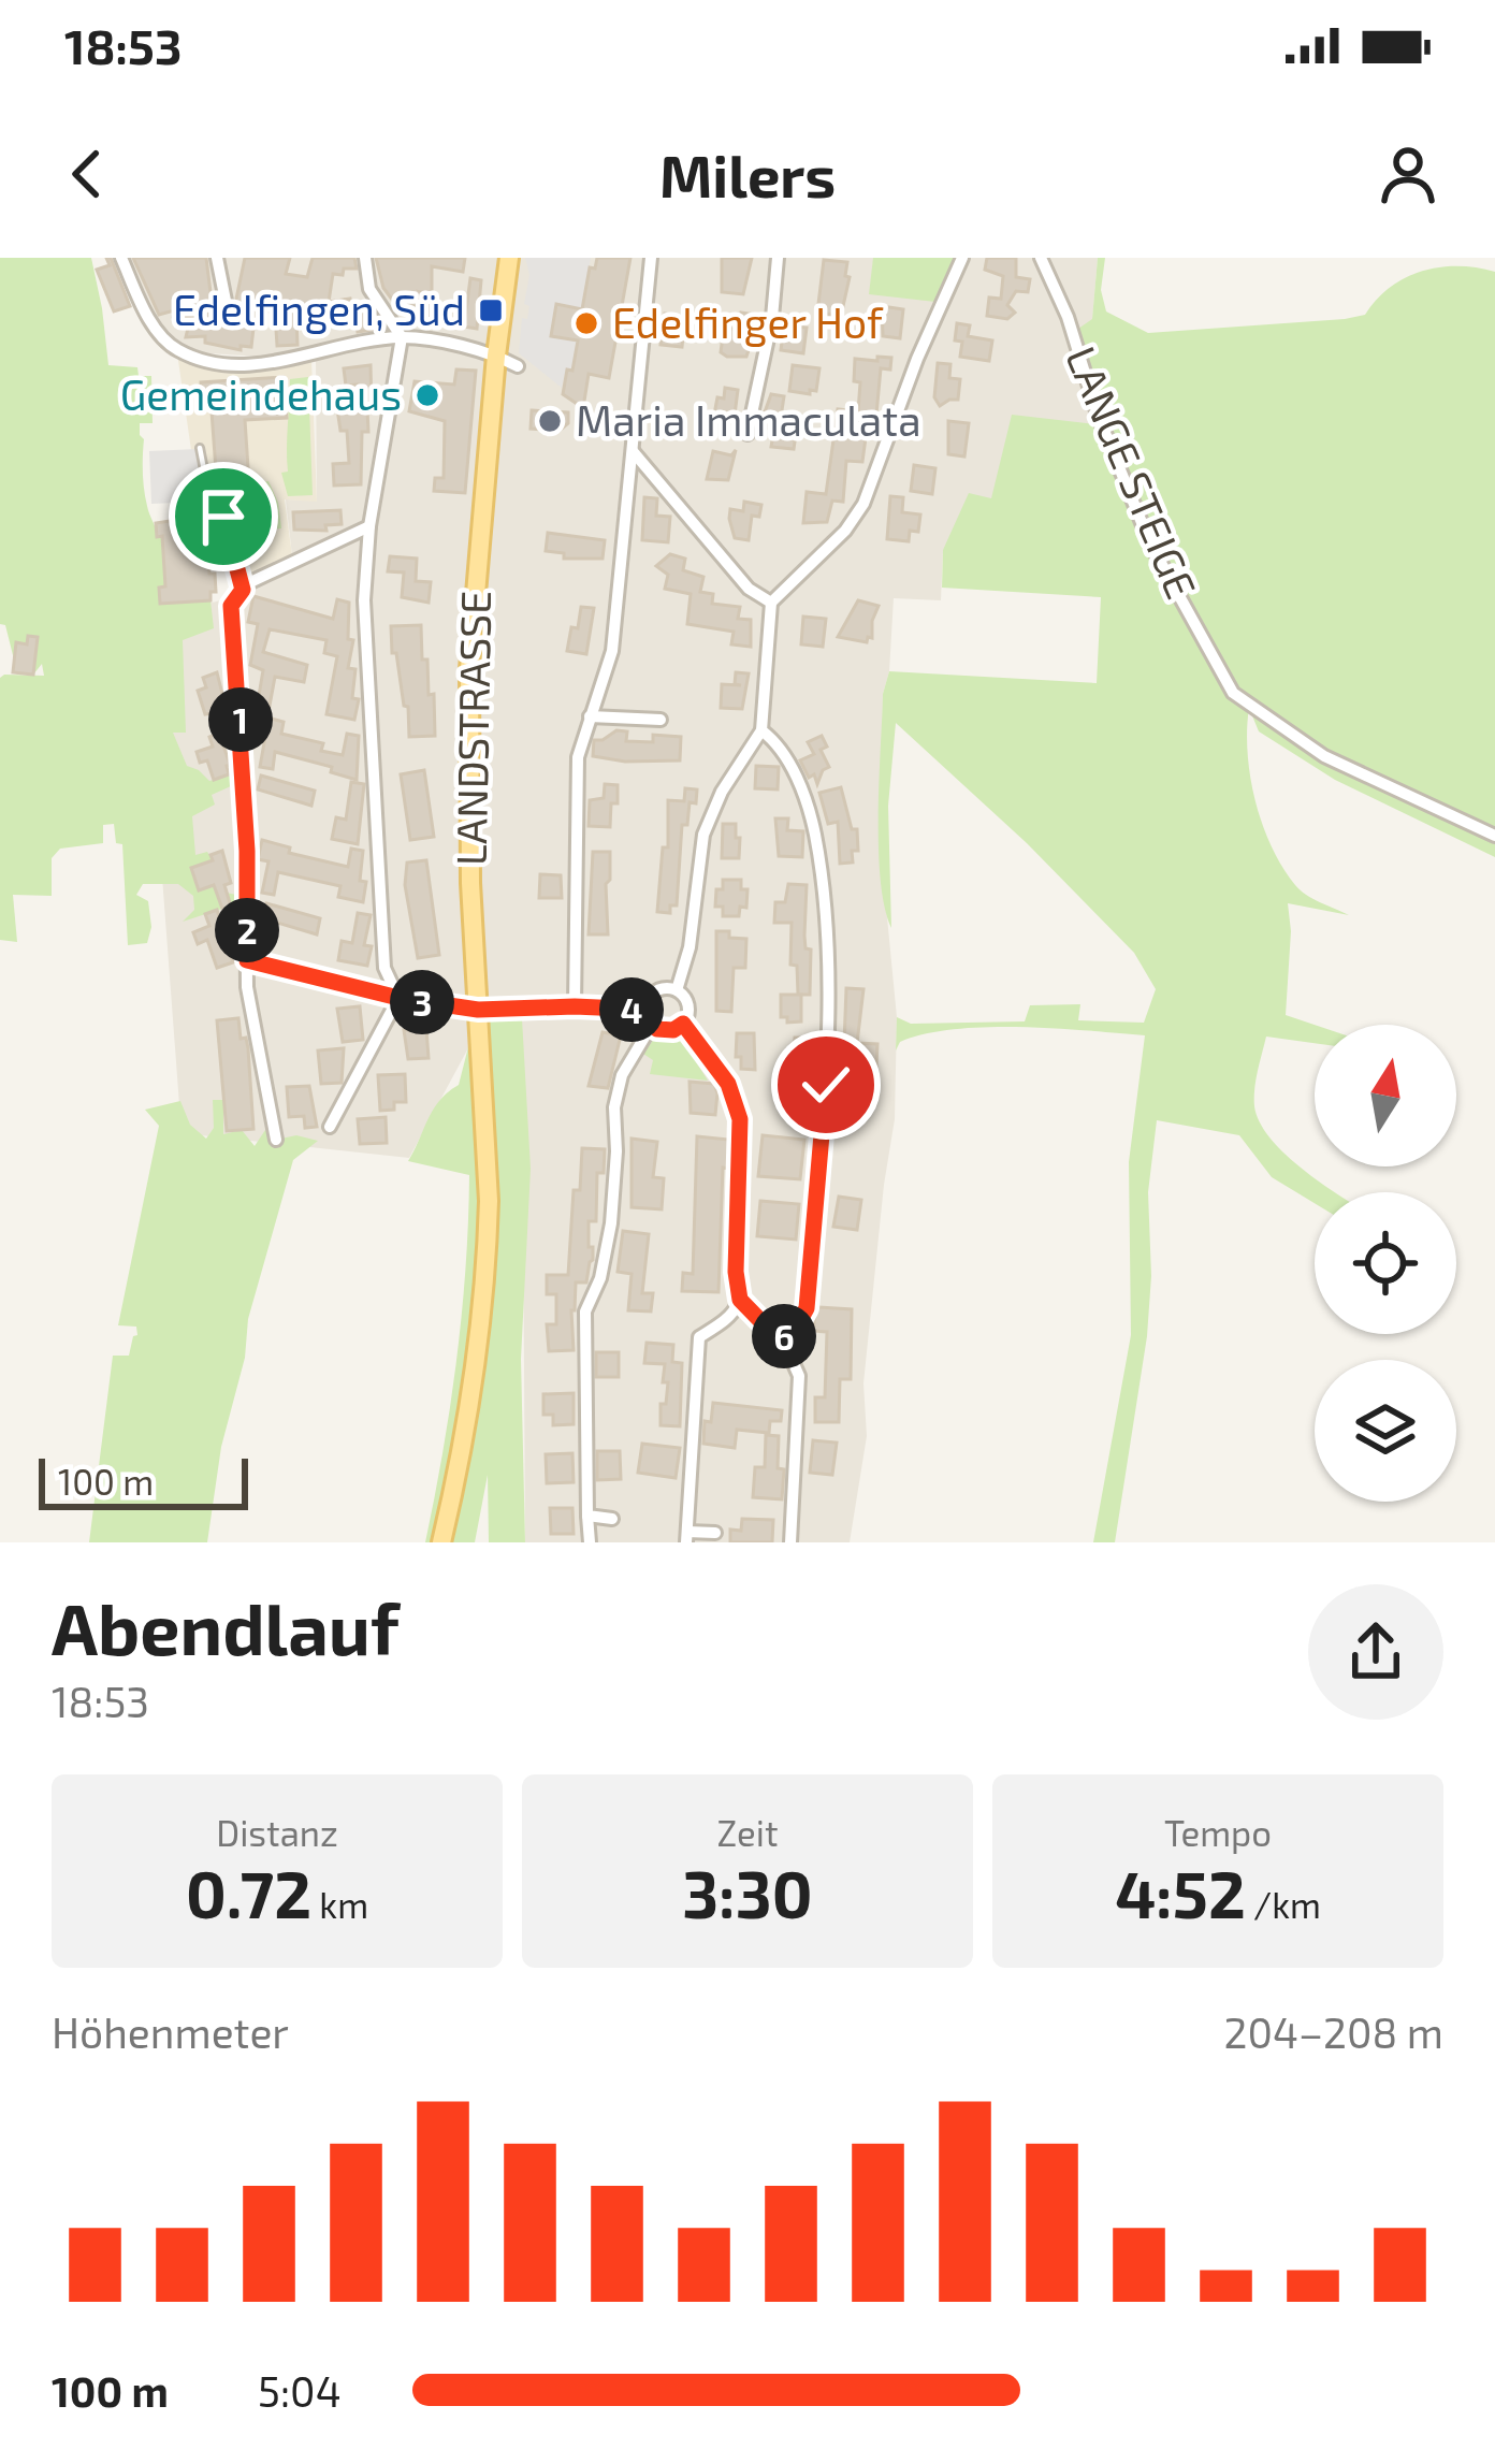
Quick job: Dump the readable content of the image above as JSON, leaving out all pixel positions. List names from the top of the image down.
{
  "streets": {
    "main road": ["LANDSTRASSE"],
    "street": ["LANGE STEIGE"]
  },
  "places": {
    "transit": ["Edelfingen, Süd"],
    "other": ["Edelfinger Hof", "Gemeindehaus", "Maria Immaculata"]
  },
  "scale_bar": "100 m",
  "north": "top",
  "page": {
    "status": "18:53",
    "header": "Milers",
    "pins": [
      "1",
      "2",
      "3",
      "4",
      "6"
    ],
    "scale": "100 m",
    "heading": ["Abendlauf", "18:53"],
    "stats": [
      ["Distanz", "0.72 km"],
      ["Zeit", "3:30"],
      ["Tempo", "4:52 /km"]
    ],
    "chart": ["Höhenmeter", "204–208 m"],
    "list": [
      {
        "name": "100 m",
        "note": "5:04"
      }
    ]
  }
}
